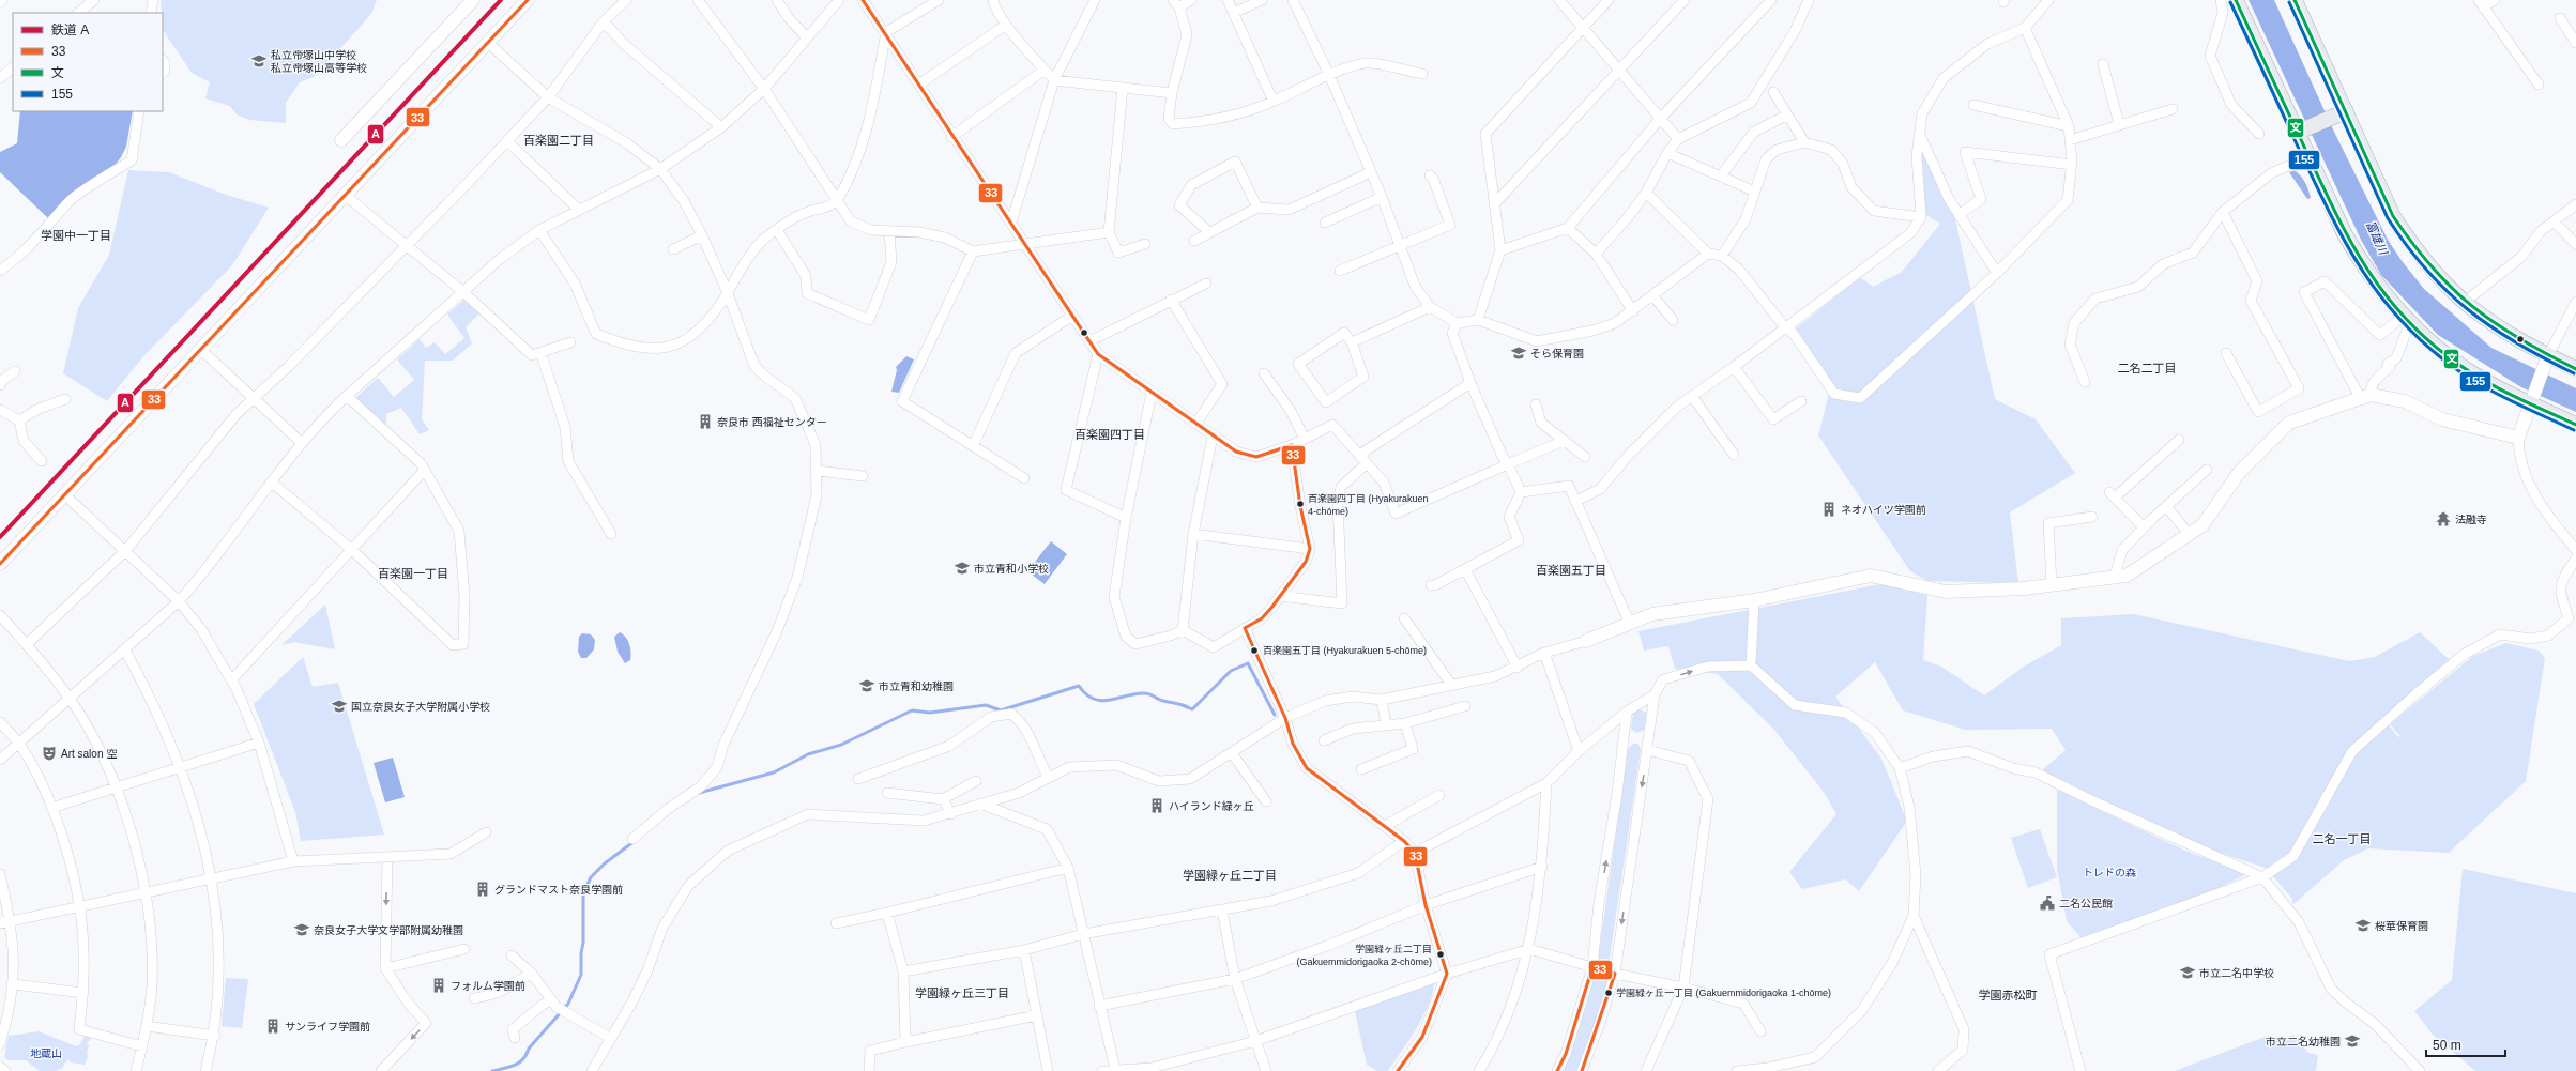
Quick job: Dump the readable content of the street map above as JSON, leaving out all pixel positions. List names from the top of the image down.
{
  "districts": [
    "百楽園二丁目",
    "学園中一丁目",
    "二名二丁目",
    "百楽園四丁目",
    "百楽園五丁目",
    "百楽園一丁目",
    "二名一丁目",
    "学園緑ヶ丘二丁目",
    "学園緑ヶ丘三丁目",
    "学園赤松町"
  ],
  "water": ["富雄川"],
  "parks": ["トレドの森", "地蔵山"],
  "places": {
    "school or university": [
      "私立帝塚山中学校 私立帝塚山高等学校",
      "そら保育園",
      "市立青和小学校",
      "市立青和幼稚園",
      "国立奈良女子大学附属小学校",
      "桜華保育園",
      "奈良女子大学文学部附属幼稚園",
      "市立二名中学校",
      "市立二名幼稚園"
    ],
    "building": [
      "奈良市 西福祉センター",
      "ネオハイツ学園前",
      "ハイランド緑ヶ丘",
      "グランドマスト奈良学園前",
      "フォルム学園前",
      "サンライフ学園前"
    ],
    "other": [
      "百楽園四丁目 (Hyakurakuen 4-chōme)",
      "百楽園五丁目 (Hyakurakuen 5-chōme)",
      "学園緑ヶ丘二丁目 (Gakuemmidorigaoka 2-chōme)",
      "学園緑ヶ丘一丁目 (Gakuemmidorigaoka 1-chōme)"
    ],
    "temple": ["法融寺"],
    "theatre": ["Art salon 空"],
    "public building": ["二名公民館"]
  },
  "lines": [
    "rail line A",
    "transit line 33",
    "transit line 文",
    "transit line 155"
  ],
  "legend": [
    "鉄道 A",
    "33",
    "文",
    "155"
  ],
  "scale_bar": "50 m"
}
